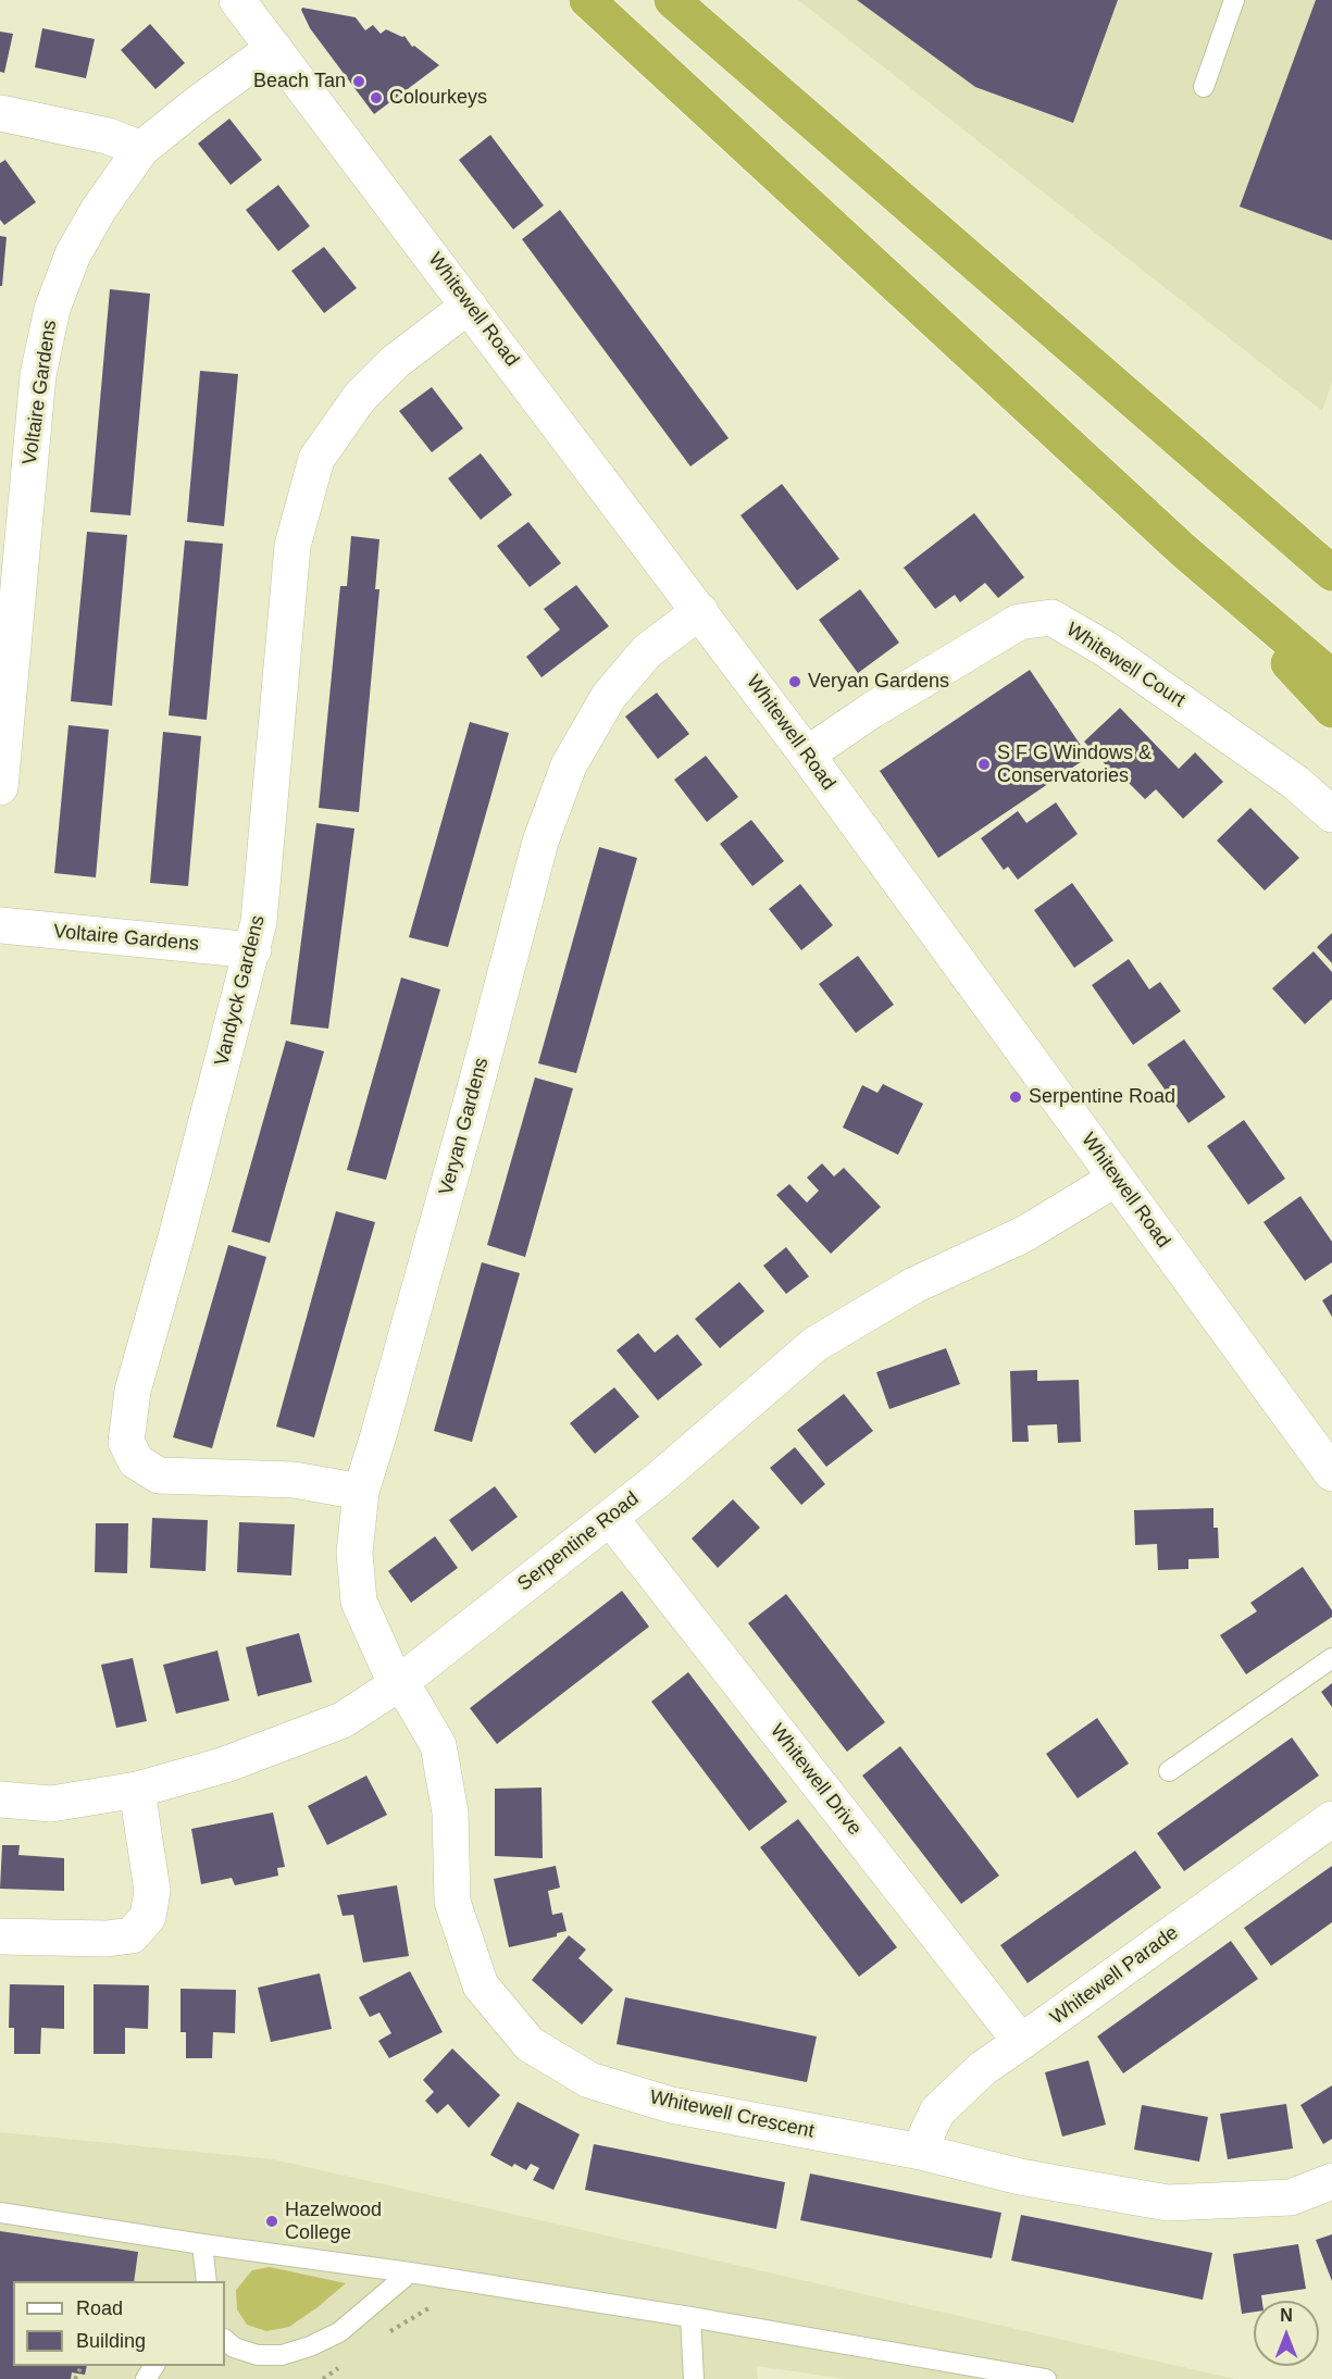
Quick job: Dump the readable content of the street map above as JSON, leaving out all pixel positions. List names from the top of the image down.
{
  "streets": {
    "street": [
      "Whitewell Road",
      "Voltaire Gardens",
      "Whitewell Court",
      "Vandyck Gardens",
      "Veryan Gardens",
      "Serpentine Road",
      "Whitewell Drive",
      "Whitewell Parade",
      "Whitewell Crescent"
    ]
  },
  "crossings": [
    ["Whitewell Road", "Voltaire Gardens"],
    ["Whitewell Road", "Whitewell Court"],
    ["Whitewell Road", "Vandyck Gardens"],
    ["Whitewell Road", "Veryan Gardens"],
    ["Whitewell Road", "Serpentine Road"],
    ["Voltaire Gardens", "Vandyck Gardens"],
    ["Vandyck Gardens", "Veryan Gardens"],
    ["Veryan Gardens", "Serpentine Road"],
    ["Veryan Gardens", "Whitewell Crescent"],
    ["Serpentine Road", "Whitewell Drive"],
    ["Serpentine Road", "Whitewell Crescent"],
    ["Whitewell Drive", "Whitewell Parade"],
    ["Whitewell Parade", "Whitewell Crescent"]
  ],
  "places": [
    "Beach Tan",
    "Colourkeys",
    "Veryan Gardens",
    "S F G Windows & Conservatories",
    "Serpentine Road",
    "Hazelwood College"
  ],
  "legend": ["Road", "Building"],
  "north": "top"
}
